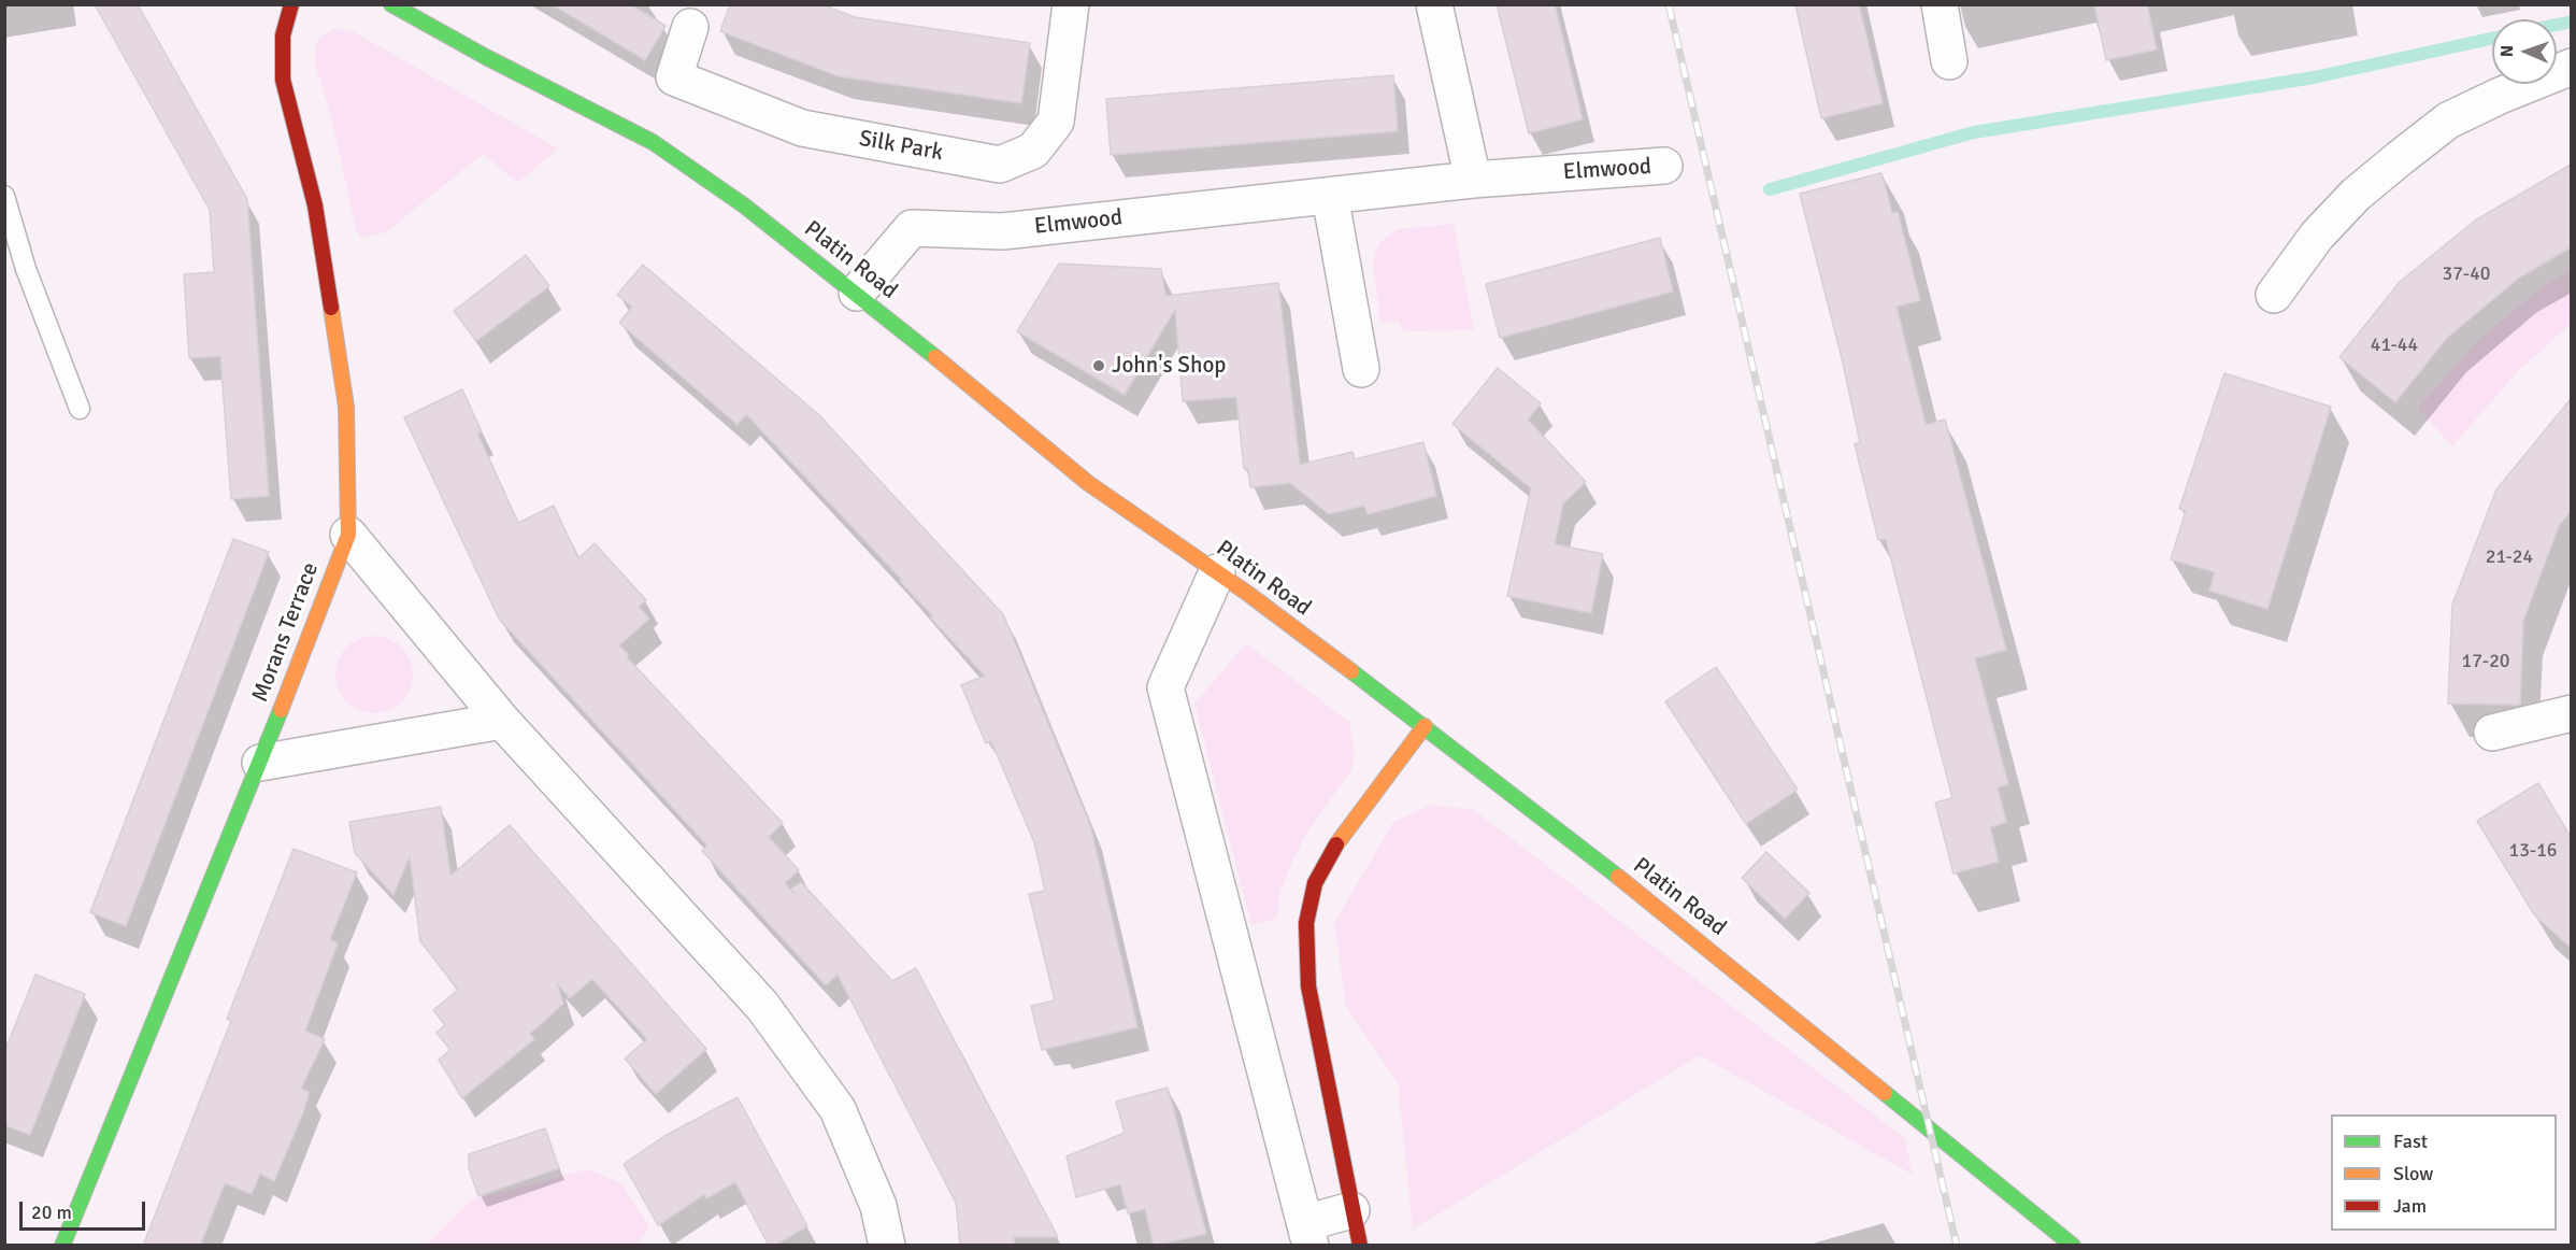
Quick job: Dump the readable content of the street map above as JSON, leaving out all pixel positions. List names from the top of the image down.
{
  "streets": {
    "main road": ["Platin Road", "Morans Terrace"],
    "street": ["Silk Park", "Elmwood"]
  },
  "crossings": [
    ["Elmwood", "Platin Road"]
  ],
  "places": ["John's Shop"],
  "house_numbers": [
    "37-40",
    "41-44",
    "21-24",
    "17-20",
    "13-16"
  ],
  "legend": ["Fast", "Slow", "Jam"],
  "scale_bar": "20 m",
  "north": "left"
}
